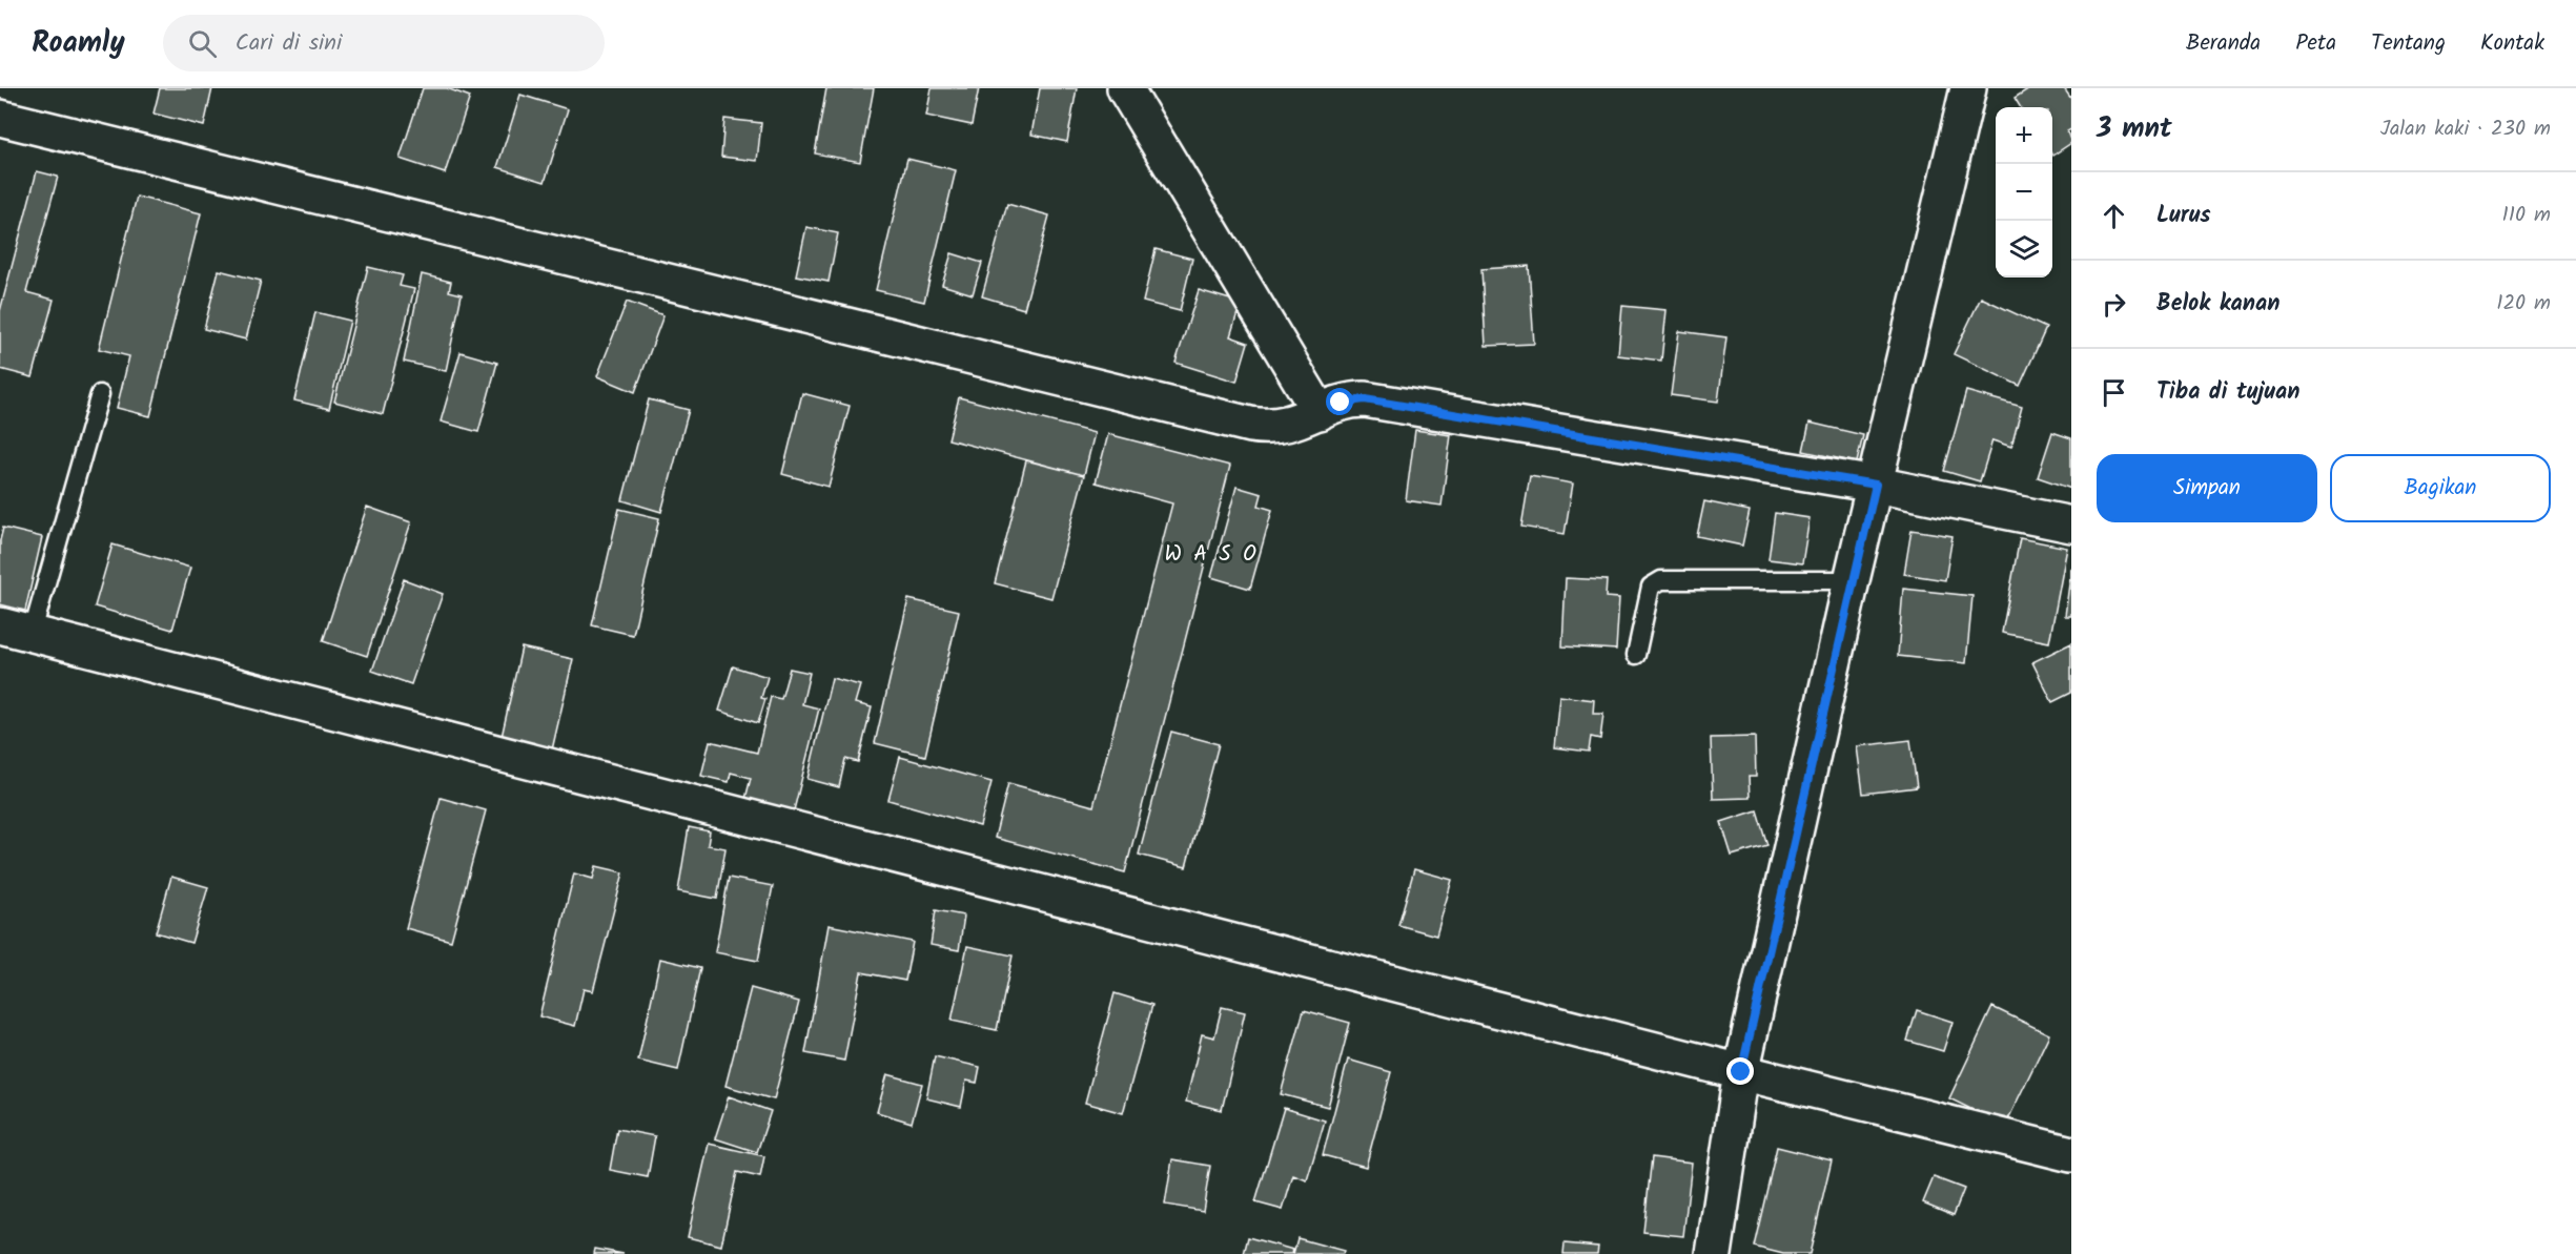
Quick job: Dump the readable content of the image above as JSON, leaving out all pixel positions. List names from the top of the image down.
{
  "districts": ["W A S O"],
  "page": {
    "header": "Roamly",
    "search": "Cari di sini",
    "nav": [
      "Beranda",
      "Peta",
      "Tentang",
      "Kontak"
    ],
    "heading": ["3 mnt", "Jalan kaki · 230 m"],
    "map_buttons": ["+", "−"],
    "list": [
      ["Lurus", "110 m"],
      ["Belok kanan", "120 m"],
      "Tiba di tujuan"
    ],
    "buttons": ["Simpan", "Bagikan"]
  }
}
